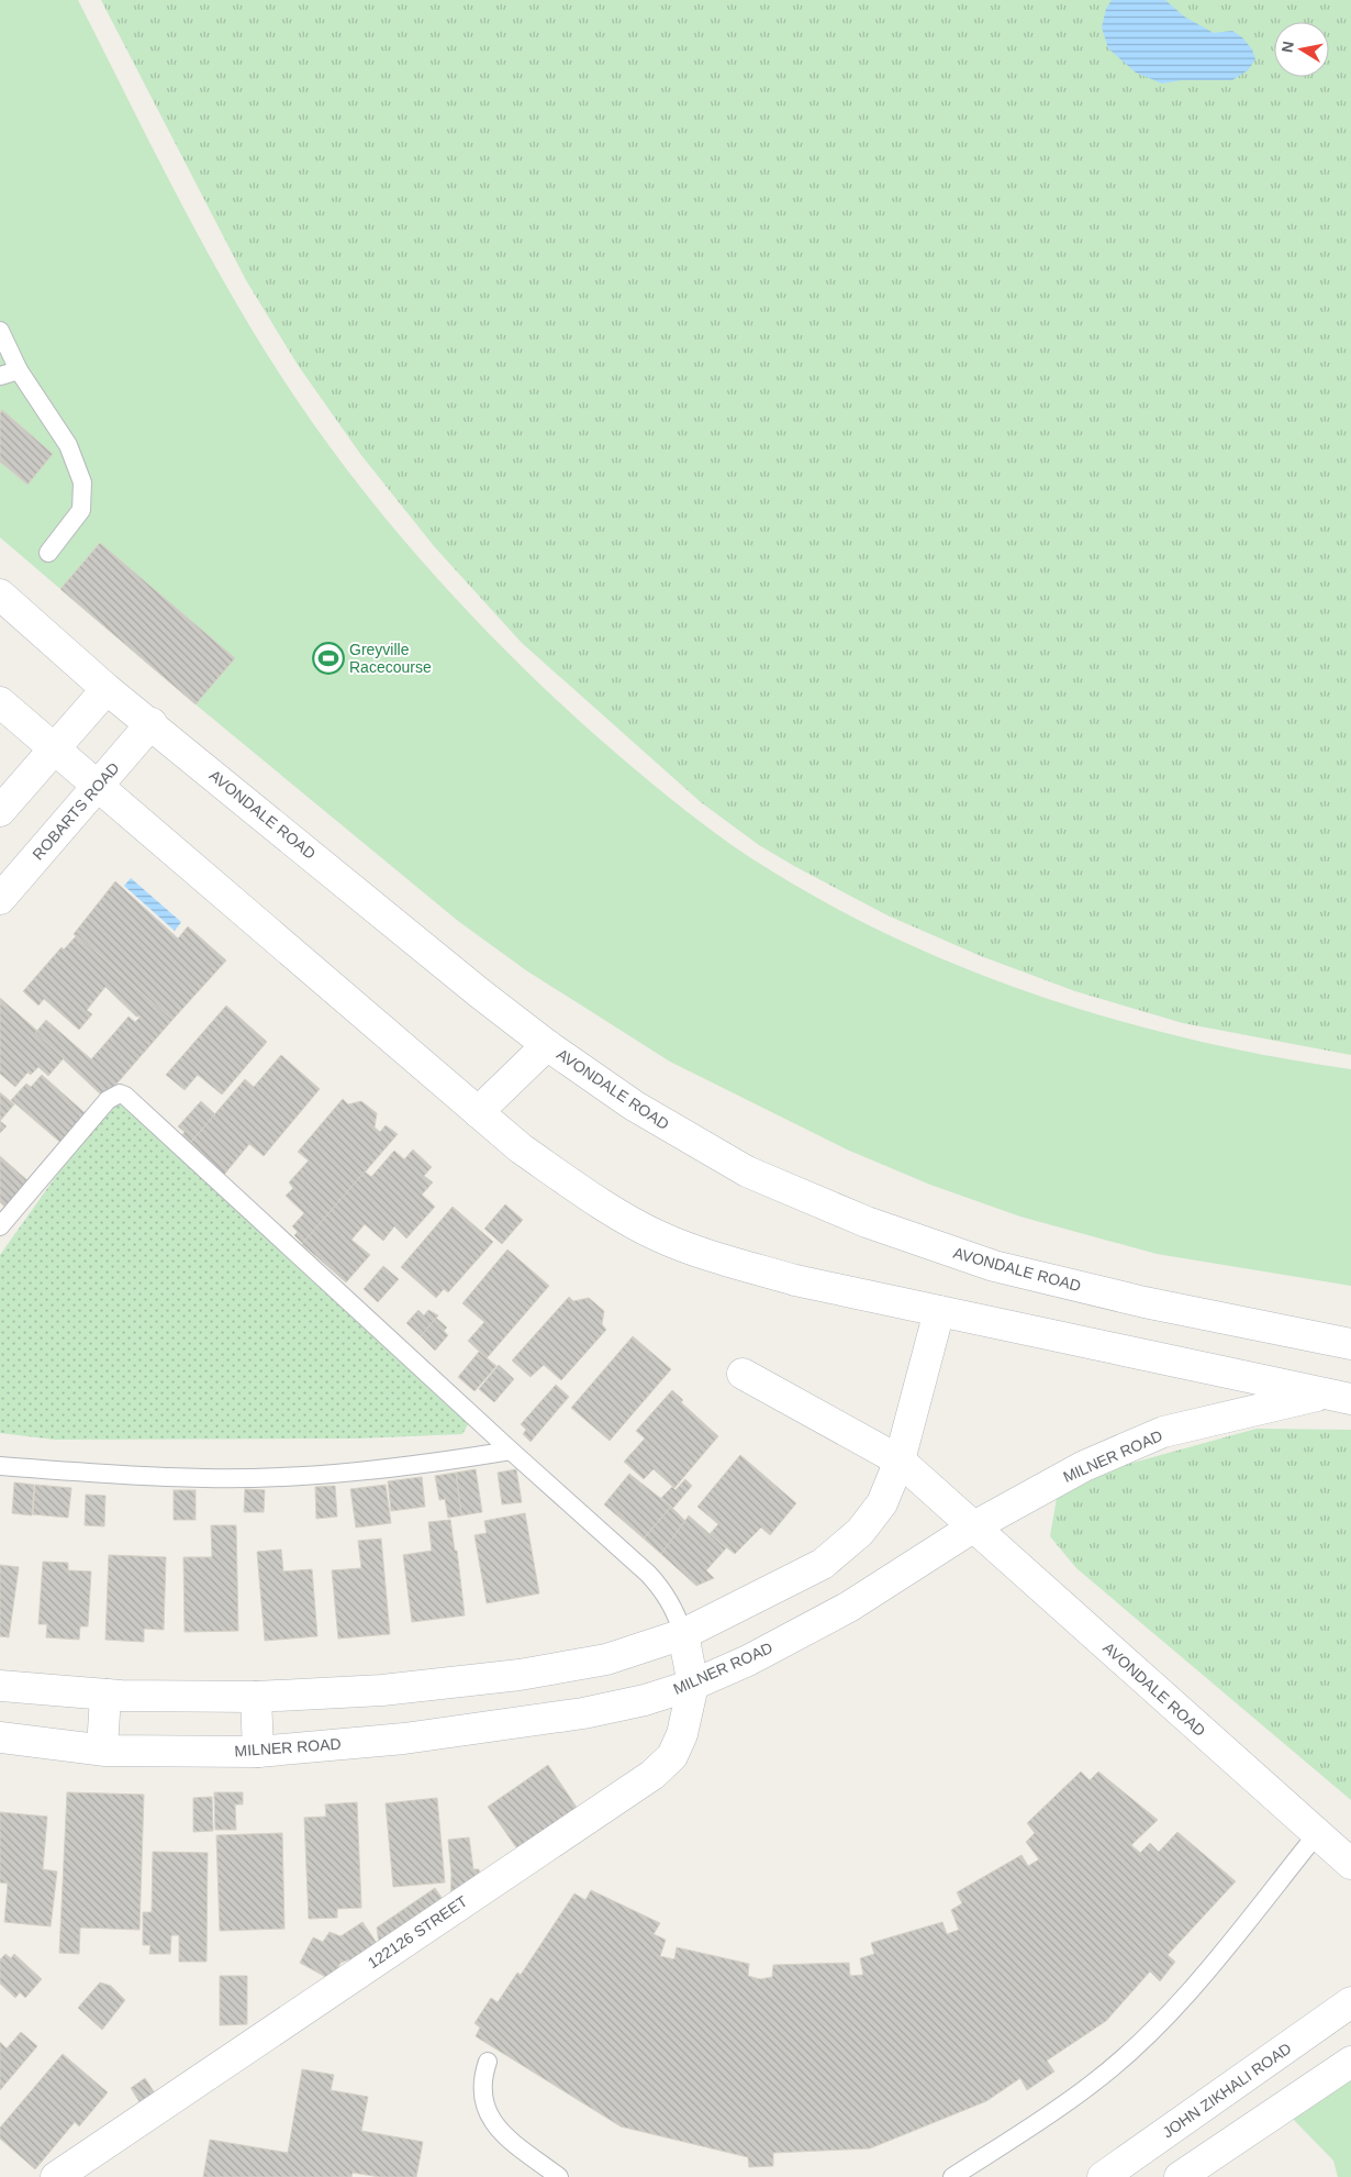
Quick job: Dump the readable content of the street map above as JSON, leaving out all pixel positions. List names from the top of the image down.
{
  "streets": {
    "street": [
      "ROBARTS ROAD",
      "AVONDALE ROAD",
      "MILNER ROAD",
      "122126 STREET",
      "JOHN ZIKHALI ROAD"
    ]
  },
  "crossings": [
    ["ROBARTS ROAD", "AVONDALE ROAD"],
    ["AVONDALE ROAD", "MILNER ROAD"],
    ["MILNER ROAD", "122126 STREET"]
  ],
  "places": {
    "sports": ["Greyville Racecourse"]
  },
  "north": "left"
}
